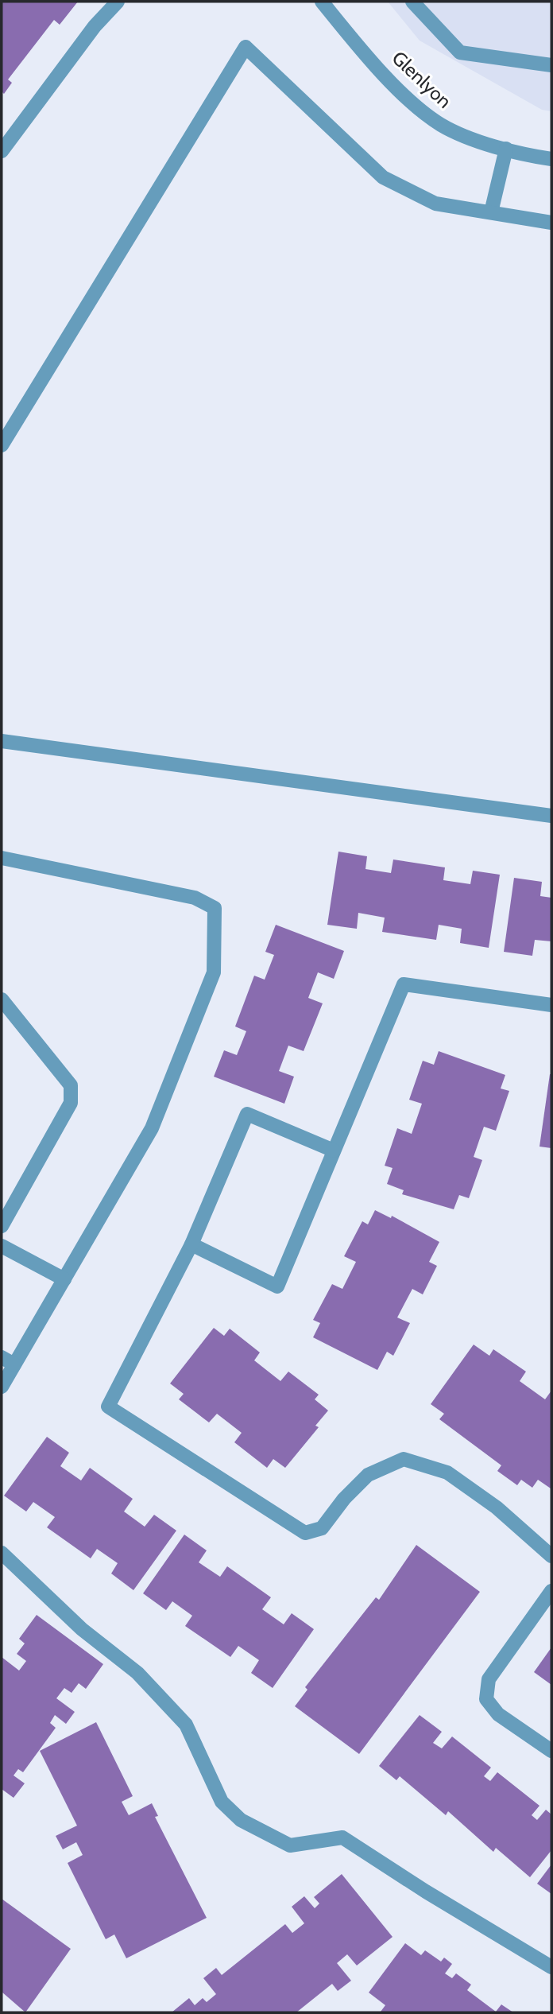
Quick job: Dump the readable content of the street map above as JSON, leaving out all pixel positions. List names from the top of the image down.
{
  "streets": {
    "street": ["Glenlyon"]
  }
}
